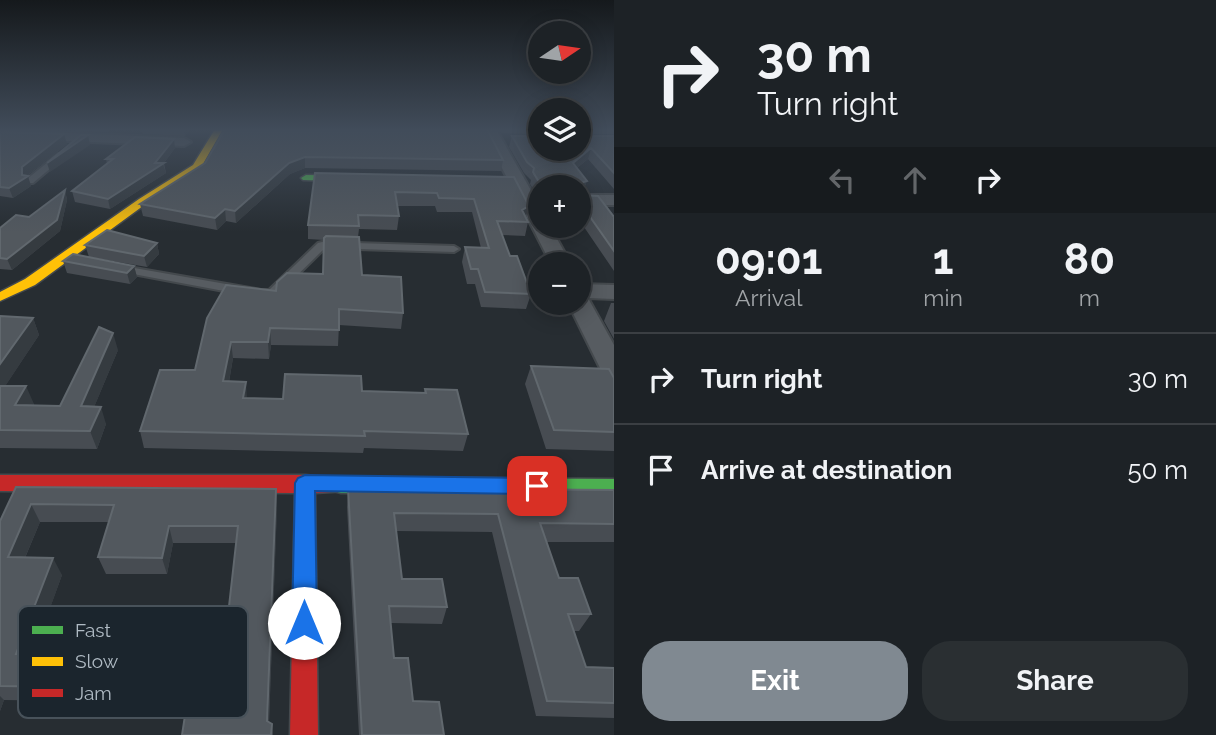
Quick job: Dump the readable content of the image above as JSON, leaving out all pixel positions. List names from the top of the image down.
{
  "legend": ["Fast", "Slow", "Jam"],
  "north": "right",
  "page": {
    "turn": ["30 m", "Turn right"],
    "map_buttons": ["+", "−"],
    "eta": [
      "09:01",
      "Arrival",
      "1",
      "min",
      "80",
      "m"
    ],
    "list": [
      {
        "name": "Turn right",
        "value": "30 m"
      },
      {
        "name": "Arrive at destination",
        "value": "50 m"
      }
    ],
    "buttons": ["Exit", "Share"]
  }
}
